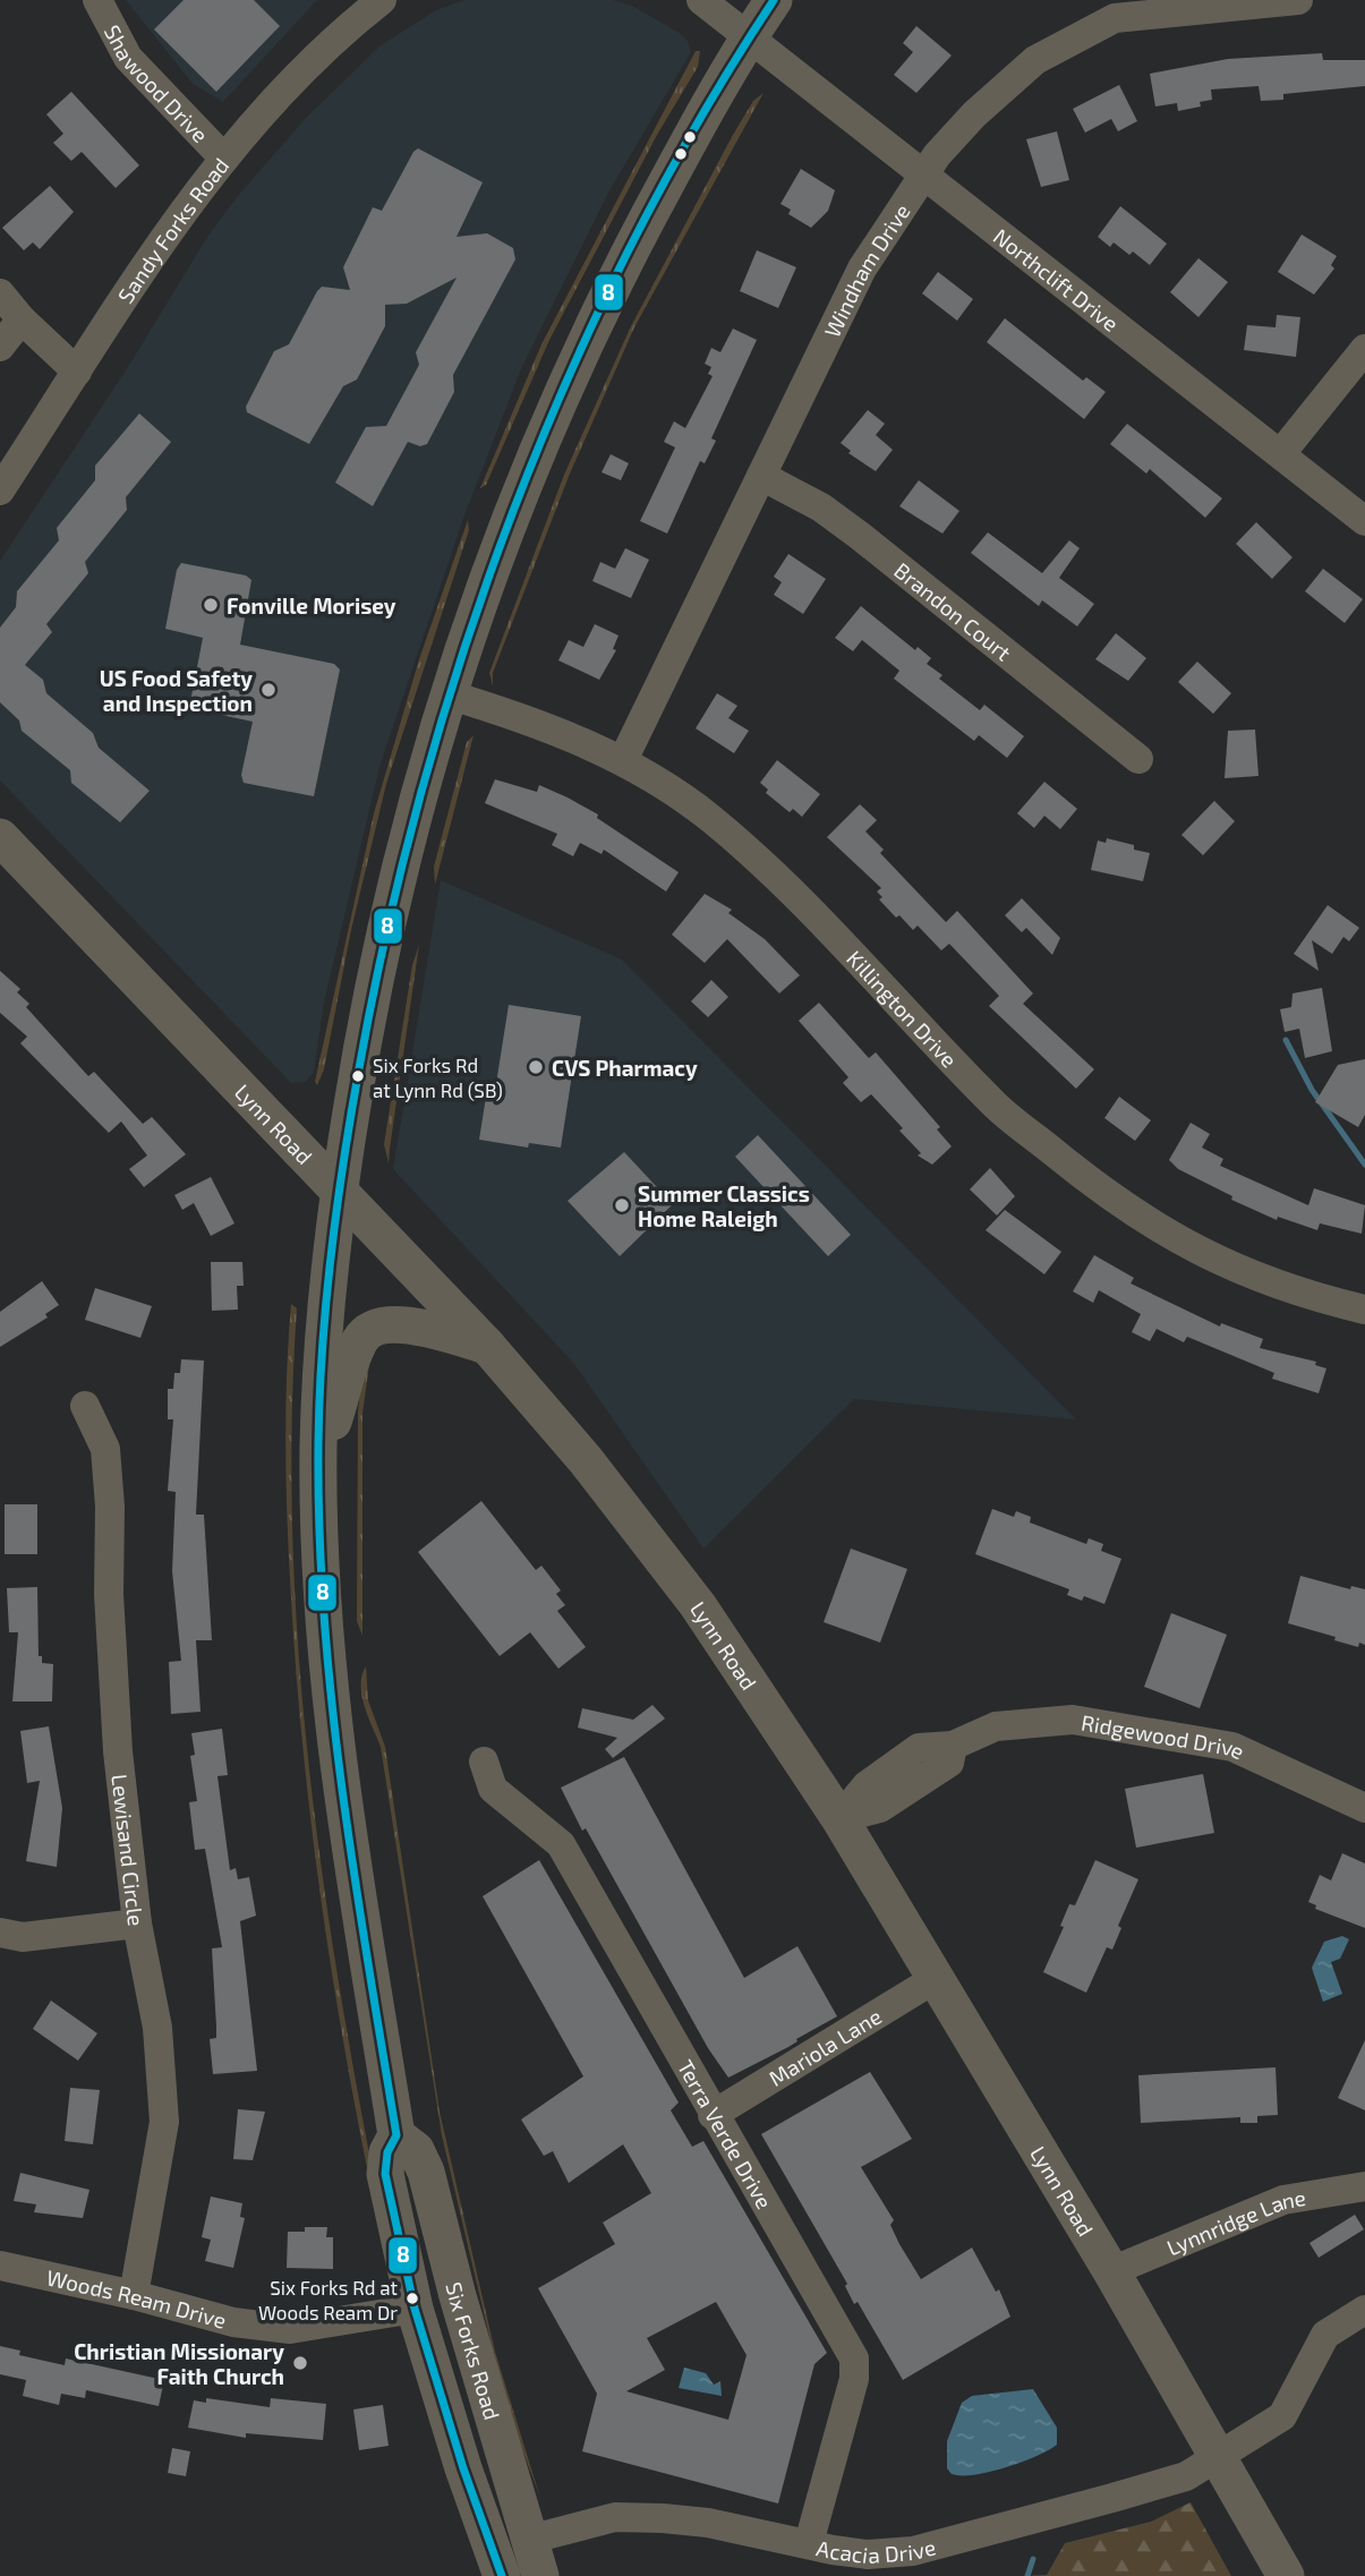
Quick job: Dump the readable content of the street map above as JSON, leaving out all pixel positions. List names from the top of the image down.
{
  "streets": {
    "main road": ["Lynn Road", "Six Forks Road"],
    "street": [
      "Shawood Drive",
      "Sandy Forks Road",
      "Windham Drive",
      "Northclift Drive",
      "Brandon Court",
      "Killington Drive",
      "Ridgewood Drive",
      "Lewisand Circle",
      "Mariola Lane",
      "Terra Verde Drive",
      "Lynnridge Lane",
      "Woods Ream Drive",
      "Acacia Drive"
    ]
  },
  "crossings": [
    ["Shawood Drive", "Sandy Forks Road"],
    ["Windham Drive", "Northclift Drive"],
    ["Windham Drive", "Brandon Court"],
    ["Windham Drive", "Killington Drive"],
    ["Northclift Drive", "Six Forks Road"],
    ["Killington Drive", "Six Forks Road"],
    ["Lynn Road", "Ridgewood Drive"],
    ["Lynn Road", "Mariola Lane"],
    ["Lynn Road", "Lynnridge Lane"],
    ["Lynn Road", "Six Forks Road"],
    ["Lynn Road", "Acacia Drive"],
    ["Lewisand Circle", "Woods Ream Drive"],
    ["Mariola Lane", "Terra Verde Drive"],
    ["Terra Verde Drive", "Acacia Drive"],
    ["Woods Ream Drive", "Six Forks Road"],
    ["Six Forks Road", "Acacia Drive"]
  ],
  "places": [
    "Fonville Morisey",
    "US Food Safety and Inspection",
    "CVS Pharmacy",
    "Six Forks Rd at Lynn Rd (SB)",
    "Summer Classics Home Raleigh",
    "Six Forks Rd at Woods Ream Dr",
    "Christian Missionary Faith Church"
  ],
  "lines": ["transit line 8"]
}
